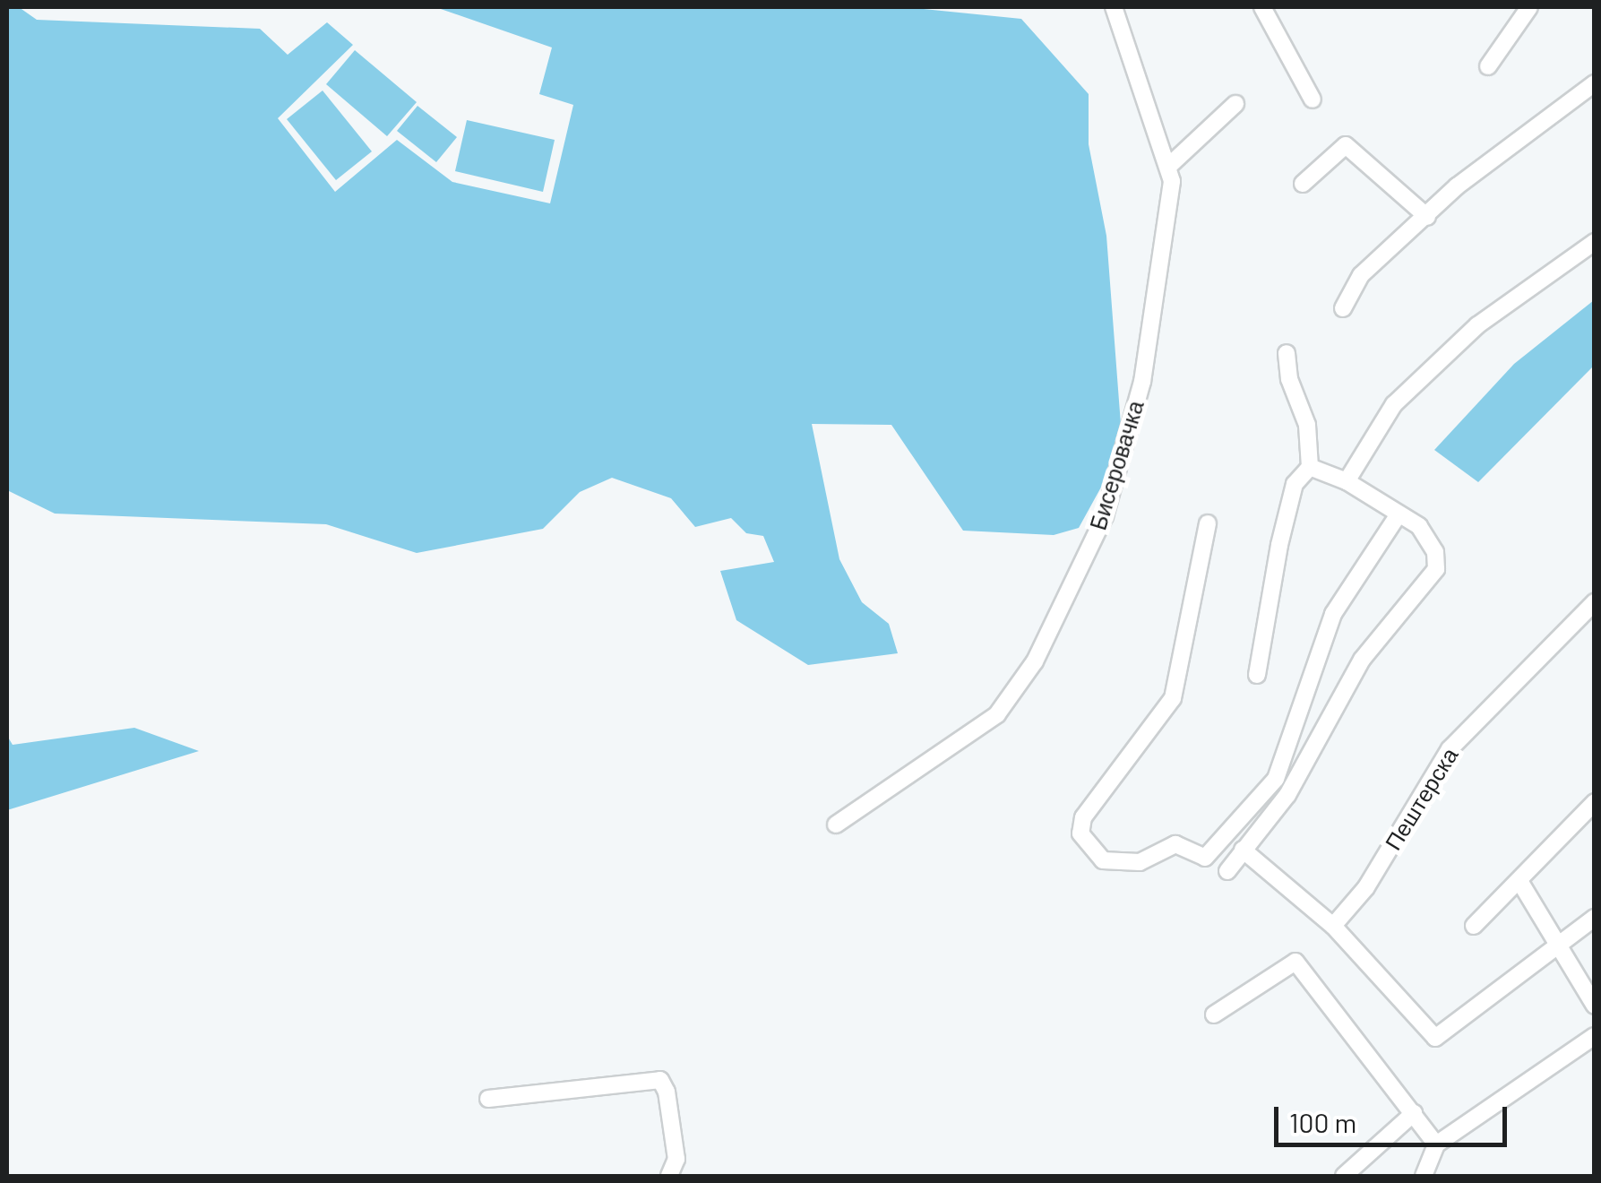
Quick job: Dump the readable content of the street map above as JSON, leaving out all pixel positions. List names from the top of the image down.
{
  "streets": {
    "street": ["Бисеровачка", "Пештерска"]
  },
  "scale_bar": "100 m"
}
